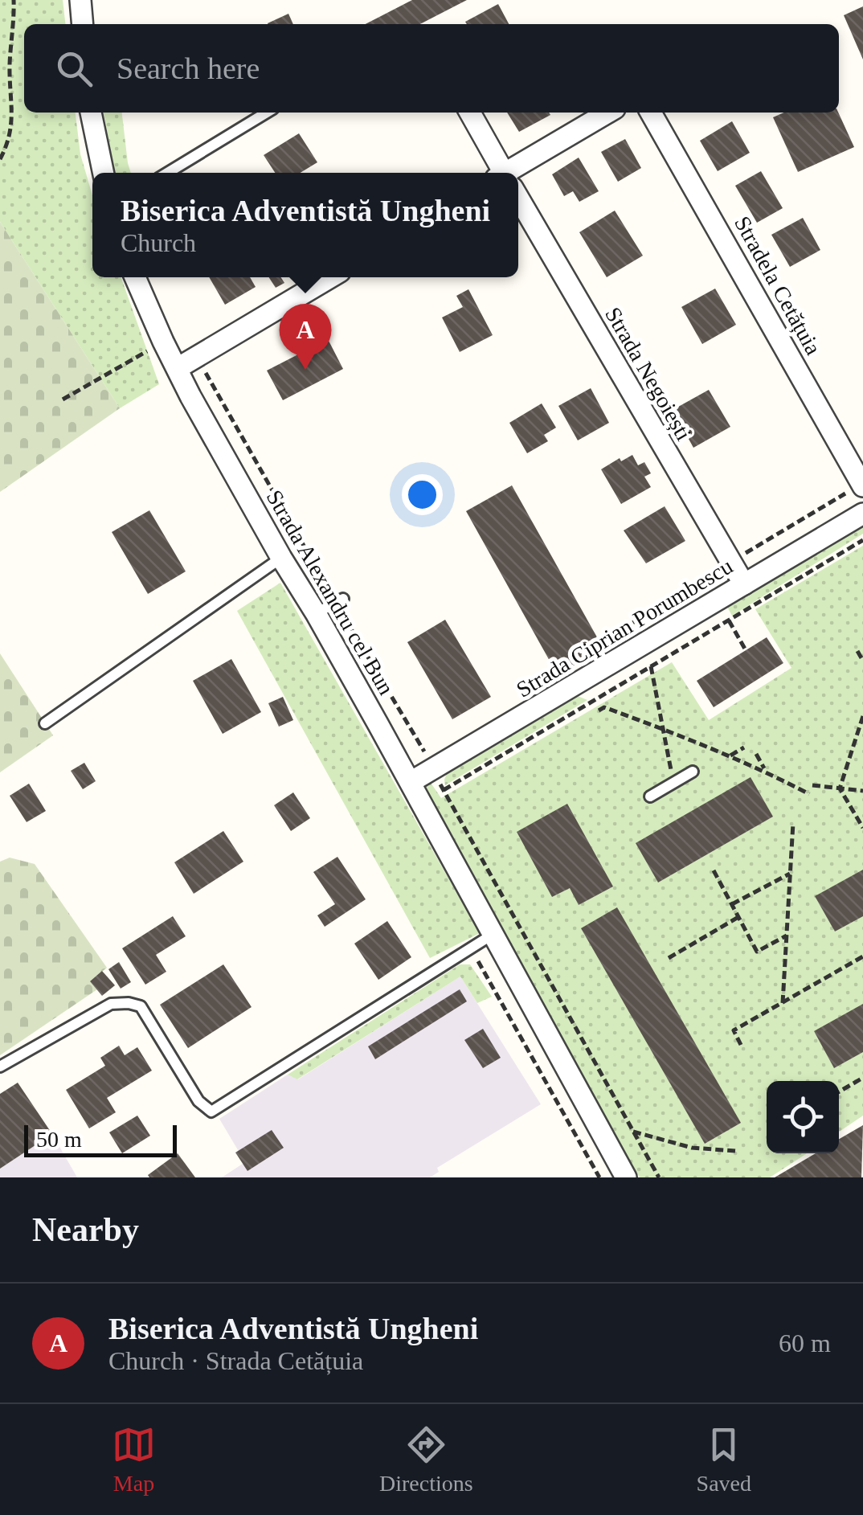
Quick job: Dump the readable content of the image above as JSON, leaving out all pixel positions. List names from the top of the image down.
{
  "streets": {
    "street": [
      "Stradela Cetățuia",
      "Strada Negoiești",
      "Strada Alexandru cel Bun",
      "Strada Ciprian Porumbescu"
    ]
  },
  "crossings": [
    ["Strada Negoiești", "Strada Ciprian Porumbescu"],
    ["Strada Alexandru cel Bun", "Strada Ciprian Porumbescu"]
  ],
  "scale_bar": "50 m",
  "page": {
    "search": "Search here",
    "popup": ["Biserica Adventistă Ungheni", "Church"],
    "pins": "A",
    "scale": "50 m",
    "heading": "Nearby",
    "list": [
      {
        "mark": "A",
        "name": "Biserica Adventistă Ungheni",
        "note": "Church · Strada Cetățuia",
        "value": "60 m"
      }
    ],
    "nav": ["Map", "Directions", "Saved"]
  }
}
